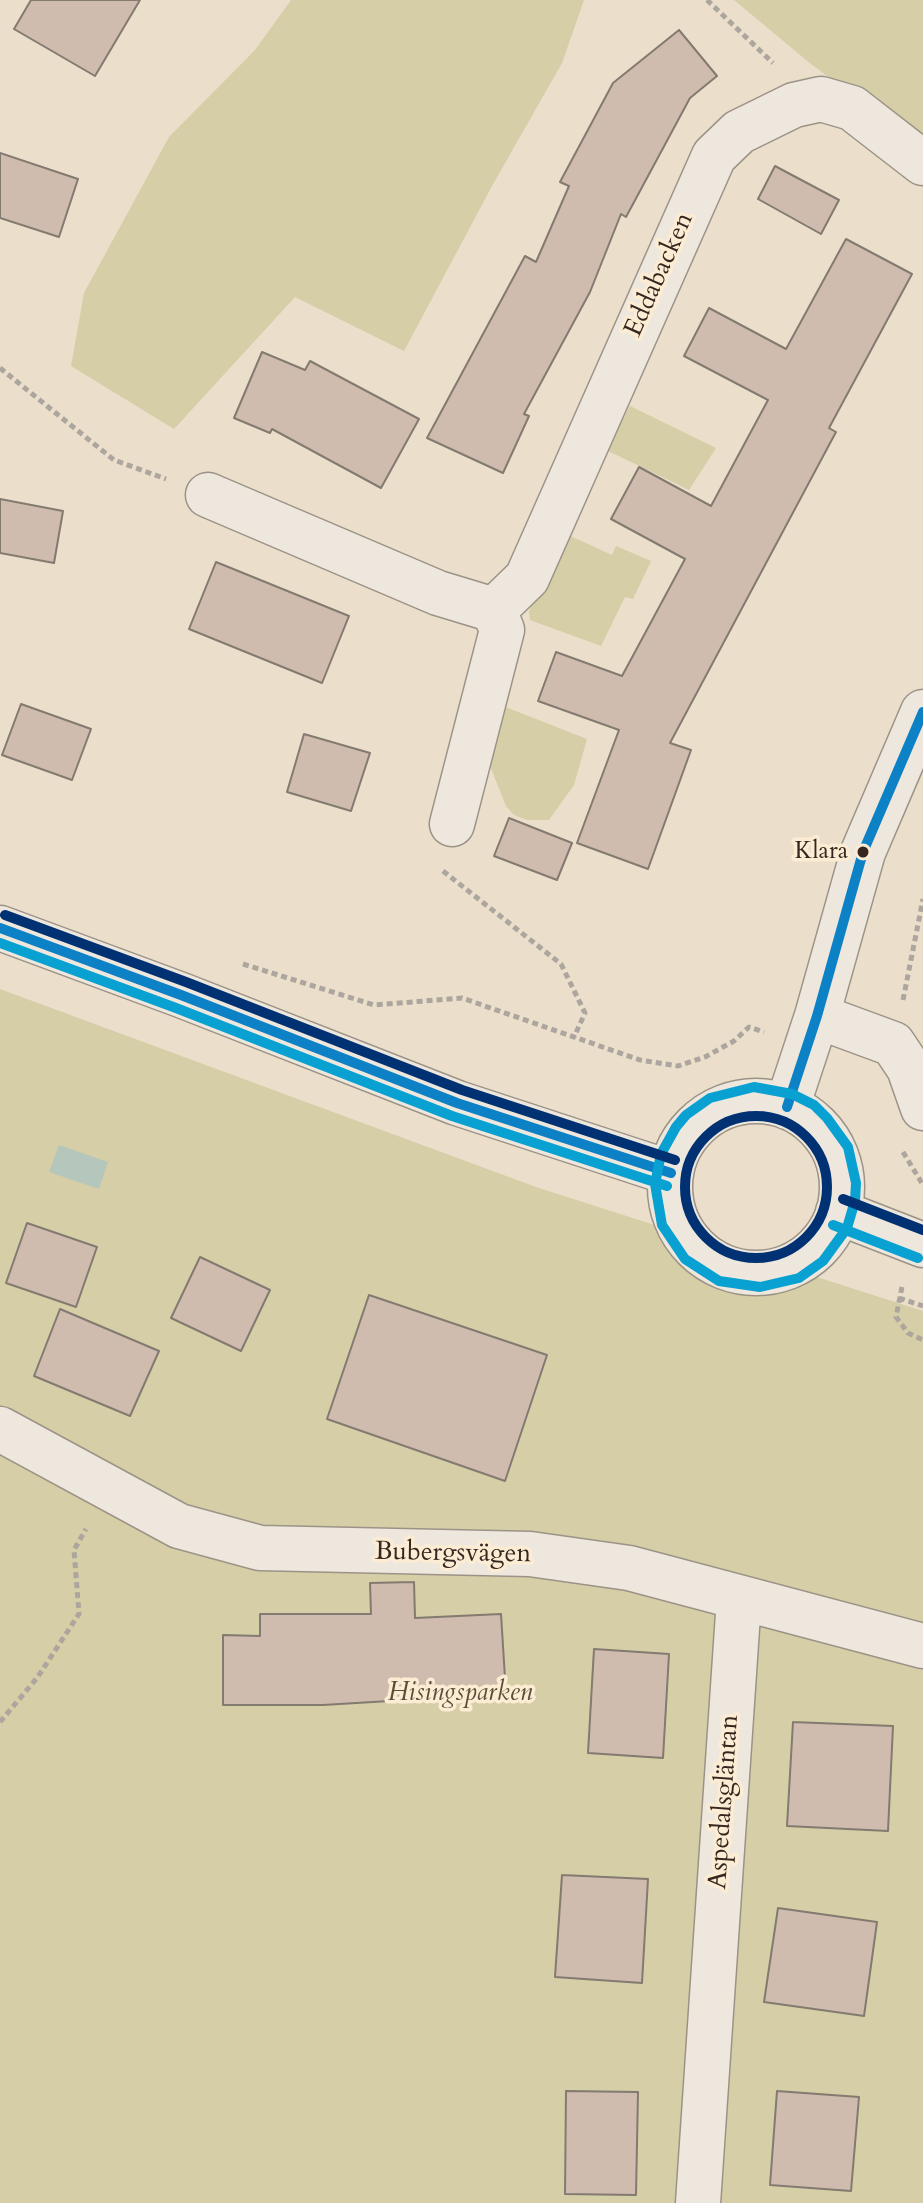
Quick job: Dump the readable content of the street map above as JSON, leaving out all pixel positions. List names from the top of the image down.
{
  "streets": {
    "street": ["Eddabacken", "Bubergsvägen", "Aspedalsgläntan"]
  },
  "crossings": [
    ["Bubergsvägen", "Aspedalsgläntan"]
  ],
  "parks": ["Hisingsparken"],
  "places": ["Klara"]
}
